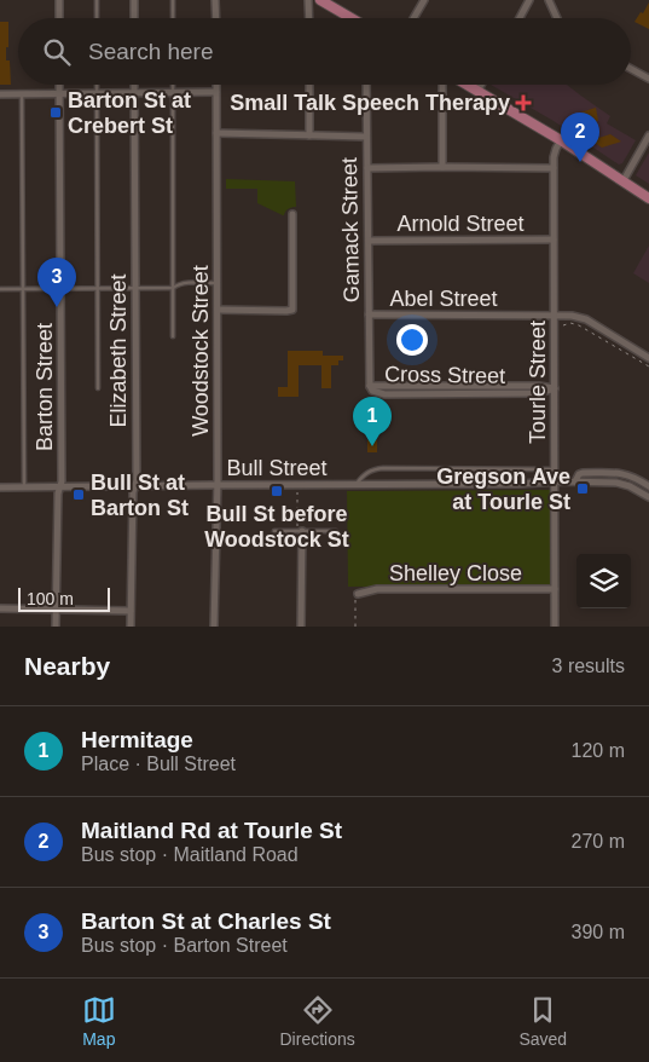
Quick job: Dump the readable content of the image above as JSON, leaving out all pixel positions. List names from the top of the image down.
{
  "streets": {
    "street": [
      "Arnold Street",
      "Gamack Street",
      "Abel Street",
      "Elizabeth Street",
      "Woodstock Street",
      "Cross Street",
      "Tourle Street",
      "Barton Street",
      "Bull Street",
      "Shelley Close"
    ]
  },
  "crossings": [
    ["Arnold Street", "Gamack Street"],
    ["Arnold Street", "Tourle Street"],
    ["Gamack Street", "Abel Street"],
    ["Gamack Street", "Cross Street"],
    ["Abel Street", "Tourle Street"],
    ["Elizabeth Street", "Bull Street"],
    ["Woodstock Street", "Bull Street"],
    ["Cross Street", "Tourle Street"],
    ["Tourle Street", "Bull Street"],
    ["Tourle Street", "Shelley Close"],
    ["Barton Street", "Bull Street"]
  ],
  "places": {
    "health": ["Small Talk Speech Therapy"],
    "transit": [
      "Barton St at Crebert St",
      "Gregson Ave at Tourle St",
      "Bull St before Woodstock St",
      "Bull St at Barton St"
    ]
  },
  "scale_bar": "100 m",
  "page": {
    "search": "Search here",
    "pins": ["2", "3", "1"],
    "scale": "100 m",
    "heading": ["Nearby", "3 results"],
    "list": [
      {
        "mark": "1",
        "name": "Hermitage",
        "note": "Place · Bull Street",
        "value": "120 m"
      },
      {
        "mark": "2",
        "name": "Maitland Rd at Tourle St",
        "note": "Bus stop · Maitland Road",
        "value": "270 m"
      },
      {
        "mark": "3",
        "name": "Barton St at Charles St",
        "note": "Bus stop · Barton Street",
        "value": "390 m"
      }
    ],
    "nav": ["Map", "Directions", "Saved"]
  }
}
